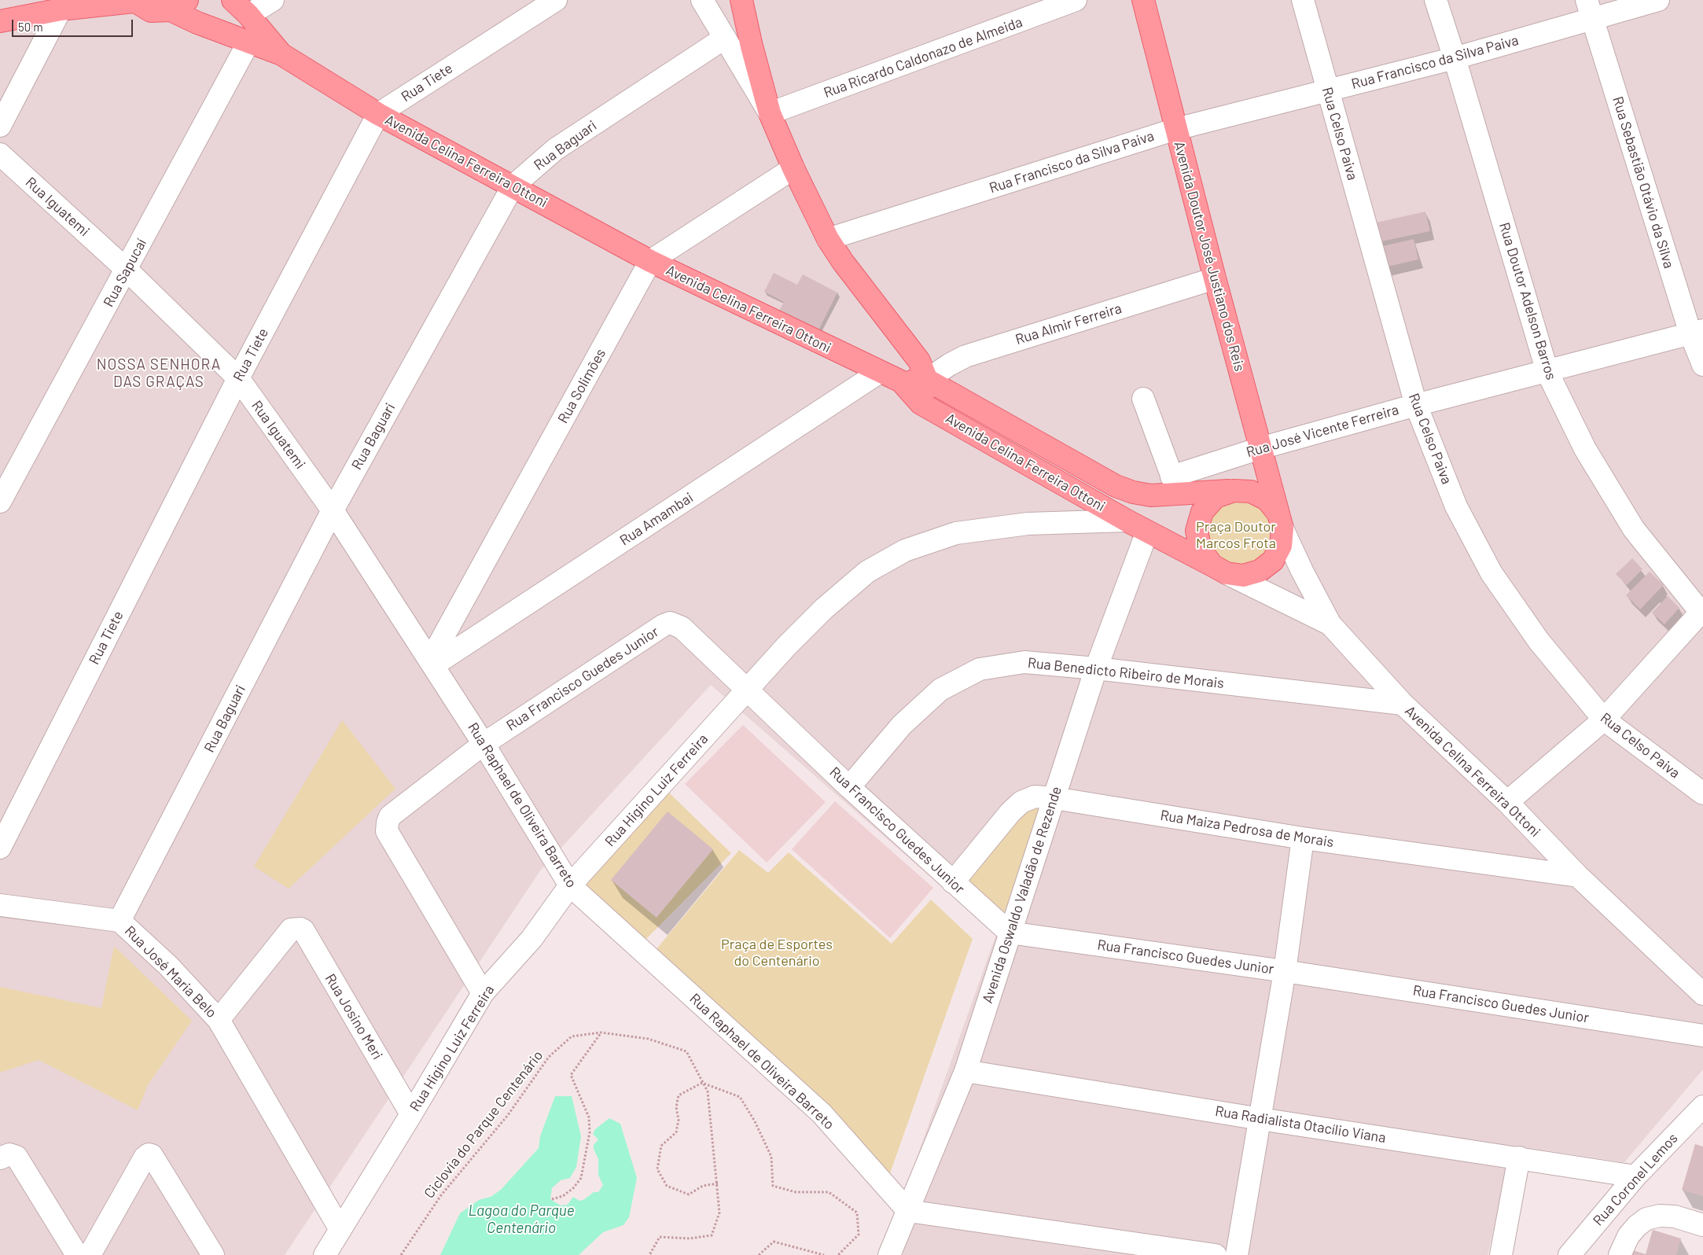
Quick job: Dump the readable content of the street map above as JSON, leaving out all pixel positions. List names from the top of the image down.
{
  "streets": {
    "main road": ["Avenida Celina Ferreira Ottoni", "Avenida Doutor José Justiano dos Reis"],
    "street": [
      "Rua Ricardo Caldonazo de Almeida",
      "Rua Francisco da Silva Paiva",
      "Rua Tiete",
      "Rua Celso Paiva",
      "Rua Baguari",
      "Rua Sebastião Otávio da Silva",
      "Rua Iguatemi",
      "Rua Sapucaí",
      "Rua Doutor Adelson Barros",
      "Rua Almir Ferreira",
      "Rua Solimões",
      "Rua José Vicente Ferreira",
      "Rua Amambai",
      "Rua Benedicto Ribeiro de Morais",
      "Rua Francisco Guedes Junior",
      "Rua Higino Luiz Ferreira",
      "Rua Raphael de Oliveira Barreto",
      "Rua Maiza Pedrosa de Morais",
      "Avenida Oswaldo Valadão de Rezende",
      "Rua José Maria Belo",
      "Rua Josino Meri",
      "Rua Radialista Otacílio Viana",
      "Rua Coronel Lemos"
    ],
    "path": ["Ciclovia do Parque Centenário"]
  },
  "crossings": [
    ["Rua Francisco da Silva Paiva", "Rua Celso Paiva"],
    ["Rua Francisco da Silva Paiva", "Rua Sebastião Otávio da Silva"],
    ["Rua Francisco da Silva Paiva", "Avenida Doutor José Justiano dos Reis"],
    ["Rua Francisco da Silva Paiva", "Rua Doutor Adelson Barros"],
    ["Rua Tiete", "Avenida Celina Ferreira Ottoni"],
    ["Rua Tiete", "Rua Iguatemi"],
    ["Rua Celso Paiva", "Rua José Vicente Ferreira"],
    ["Rua Baguari", "Avenida Celina Ferreira Ottoni"],
    ["Rua Baguari", "Rua Iguatemi"],
    ["Rua Baguari", "Rua José Maria Belo"],
    ["Avenida Celina Ferreira Ottoni", "Avenida Doutor José Justiano dos Reis"],
    ["Avenida Celina Ferreira Ottoni", "Rua Sapucaí"],
    ["Avenida Celina Ferreira Ottoni", "Rua Solimões"],
    ["Avenida Celina Ferreira Ottoni", "Rua Amambai"],
    ["Avenida Celina Ferreira Ottoni", "Rua Benedicto Ribeiro de Morais"],
    ["Avenida Celina Ferreira Ottoni", "Rua Higino Luiz Ferreira"],
    ["Avenida Celina Ferreira Ottoni", "Rua Maiza Pedrosa de Morais"],
    ["Avenida Celina Ferreira Ottoni", "Avenida Oswaldo Valadão de Rezende"],
    ["Rua Sebastião Otávio da Silva", "Rua José Vicente Ferreira"],
    ["Rua Iguatemi", "Rua Sapucaí"],
    ["Rua Iguatemi", "Rua Solimões"],
    ["Rua Iguatemi", "Rua Amambai"],
    ["Rua Iguatemi", "Rua Raphael de Oliveira Barreto"],
    ["Avenida Doutor José Justiano dos Reis", "Rua Almir Ferreira"],
    ["Avenida Doutor José Justiano dos Reis", "Rua José Vicente Ferreira"],
    ["Rua Doutor Adelson Barros", "Rua José Vicente Ferreira"],
    ["Rua Solimões", "Rua Amambai"],
    ["Rua Solimões", "Rua Raphael de Oliveira Barreto"],
    ["Rua Amambai", "Rua Raphael de Oliveira Barreto"],
    ["Rua Benedicto Ribeiro de Morais", "Rua Francisco Guedes Junior"],
    ["Rua Benedicto Ribeiro de Morais", "Avenida Oswaldo Valadão de Rezende"],
    ["Rua Francisco Guedes Junior", "Rua Higino Luiz Ferreira"],
    ["Rua Francisco Guedes Junior", "Rua Raphael de Oliveira Barreto"],
    ["Rua Francisco Guedes Junior", "Rua Maiza Pedrosa de Morais"],
    ["Rua Francisco Guedes Junior", "Avenida Oswaldo Valadão de Rezende"],
    ["Rua Higino Luiz Ferreira", "Rua Raphael de Oliveira Barreto"],
    ["Rua Higino Luiz Ferreira", "Rua José Maria Belo"],
    ["Rua Higino Luiz Ferreira", "Rua Josino Meri"],
    ["Rua Raphael de Oliveira Barreto", "Avenida Oswaldo Valadão de Rezende"],
    ["Rua Maiza Pedrosa de Morais", "Avenida Oswaldo Valadão de Rezende"],
    ["Avenida Oswaldo Valadão de Rezende", "Rua Radialista Otacílio Viana"],
    ["Rua José Maria Belo", "Rua Josino Meri"],
    ["Rua Radialista Otacílio Viana", "Rua Coronel Lemos"]
  ],
  "districts": ["NOSSA SENHORA DAS GRAÇAS"],
  "water": ["Lagoa do Parque Centenário"],
  "parks": ["Praça Doutor Marcos Frota", "Praça de Esportes do Centenário"],
  "scale_bar": "50 m"
}
